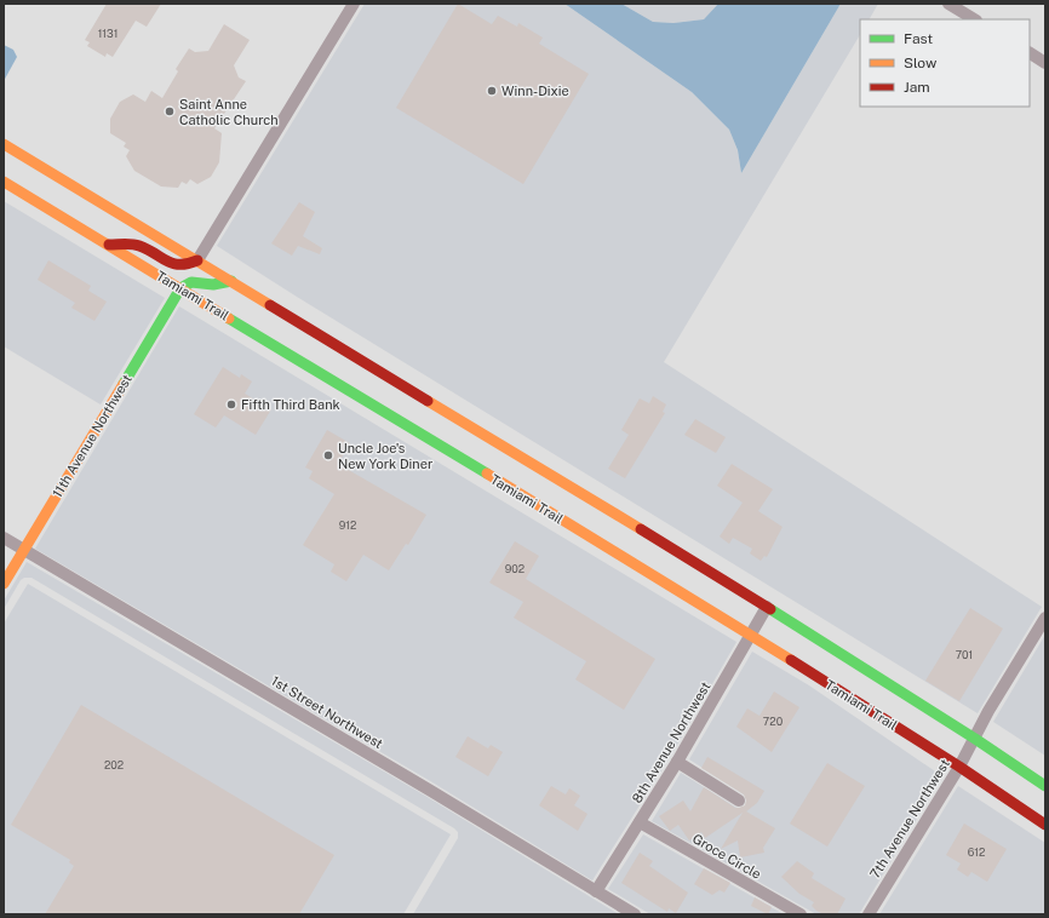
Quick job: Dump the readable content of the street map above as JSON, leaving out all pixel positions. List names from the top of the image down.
{
  "streets": {
    "main road": ["Tamiami Trail", "11th Avenue Northwest"],
    "street": [
      "1st Street Northwest",
      "8th Avenue Northwest",
      "7th Avenue Northwest",
      "Groce Circle"
    ]
  },
  "crossings": [
    ["Tamiami Trail", "11th Avenue Northwest"],
    ["Tamiami Trail", "8th Avenue Northwest"],
    ["Tamiami Trail", "7th Avenue Northwest"],
    ["11th Avenue Northwest", "1st Street Northwest"],
    ["1st Street Northwest", "8th Avenue Northwest"],
    ["8th Avenue Northwest", "Groce Circle"]
  ],
  "places": [
    "Winn-Dixie",
    "Saint Anne Catholic Church",
    "Fifth Third Bank",
    "Uncle Joe's New York Diner"
  ],
  "house_numbers": [
    "1131",
    "912",
    "902",
    "701",
    "720",
    "202",
    "612"
  ],
  "legend": ["Fast", "Slow", "Jam"]
}
